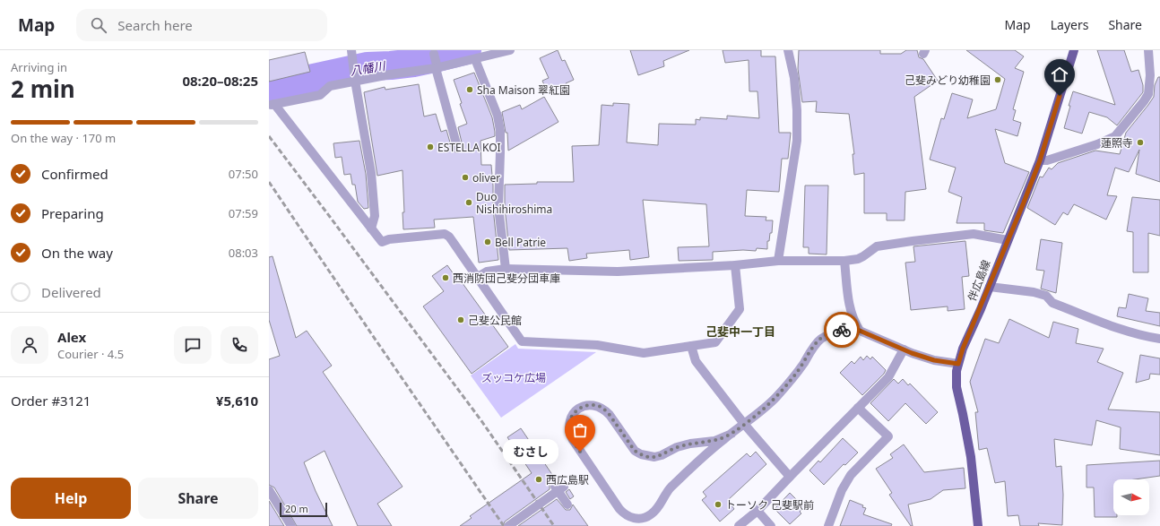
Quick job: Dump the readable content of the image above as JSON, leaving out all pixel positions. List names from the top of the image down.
{
  "streets": {
    "main road": ["伴広島線"]
  },
  "districts": ["己斐中一丁目"],
  "water": ["八幡川"],
  "parks": ["ズッコケ広場"],
  "places": [
    "己斐みどり幼稚園",
    "Sha Maison 翠紅園",
    "蓮照寺",
    "ESTELLA KOI",
    "oliver",
    "Duo Nishihiroshima",
    "Bell Patrie",
    "西消防団己斐分団車庫",
    "己斐公民館",
    "むさし",
    "西広島駅",
    "トーソク 己斐駅前"
  ],
  "scale_bar": "20 m",
  "north": "right",
  "page": {
    "header": "Map",
    "search": "Search here",
    "nav": ["Map", "Layers", "Share"],
    "heading": ["2 min", "Arriving in", "08:20–08:25"],
    "panel": [
      "Alex",
      "Courier · 4.5",
      "Order #3121",
      "¥5,610"
    ],
    "bar": "On the way · 170 m",
    "list": [
      ["Confirmed", "07:50"],
      ["Preparing", "07:59"],
      ["On the way", "08:03"],
      "Delivered"
    ],
    "bubble": "むさし",
    "buttons": ["Help", "Share"],
    "scale": "20 m"
  }
}
